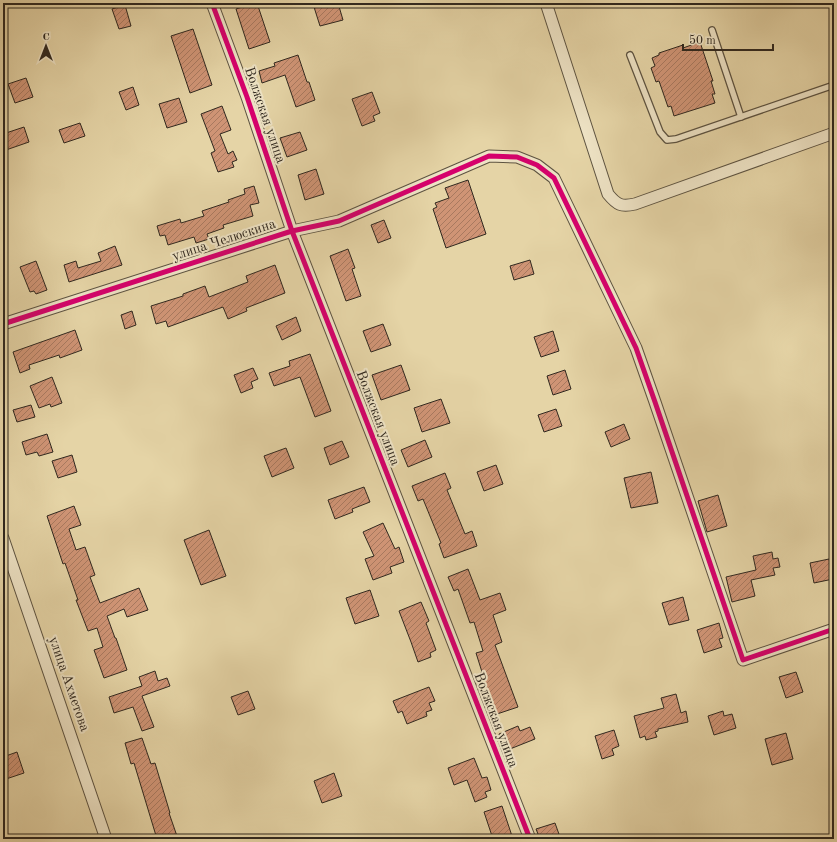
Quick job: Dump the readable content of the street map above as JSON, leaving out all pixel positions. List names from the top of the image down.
{
  "streets": {
    "street": ["Волжская улица", "улица Челюскина", "улица Ахметова"]
  },
  "crossings": [
    ["Волжская улица", "улица Челюскина"]
  ],
  "scale_bar": "50 m",
  "north": "top"
}
